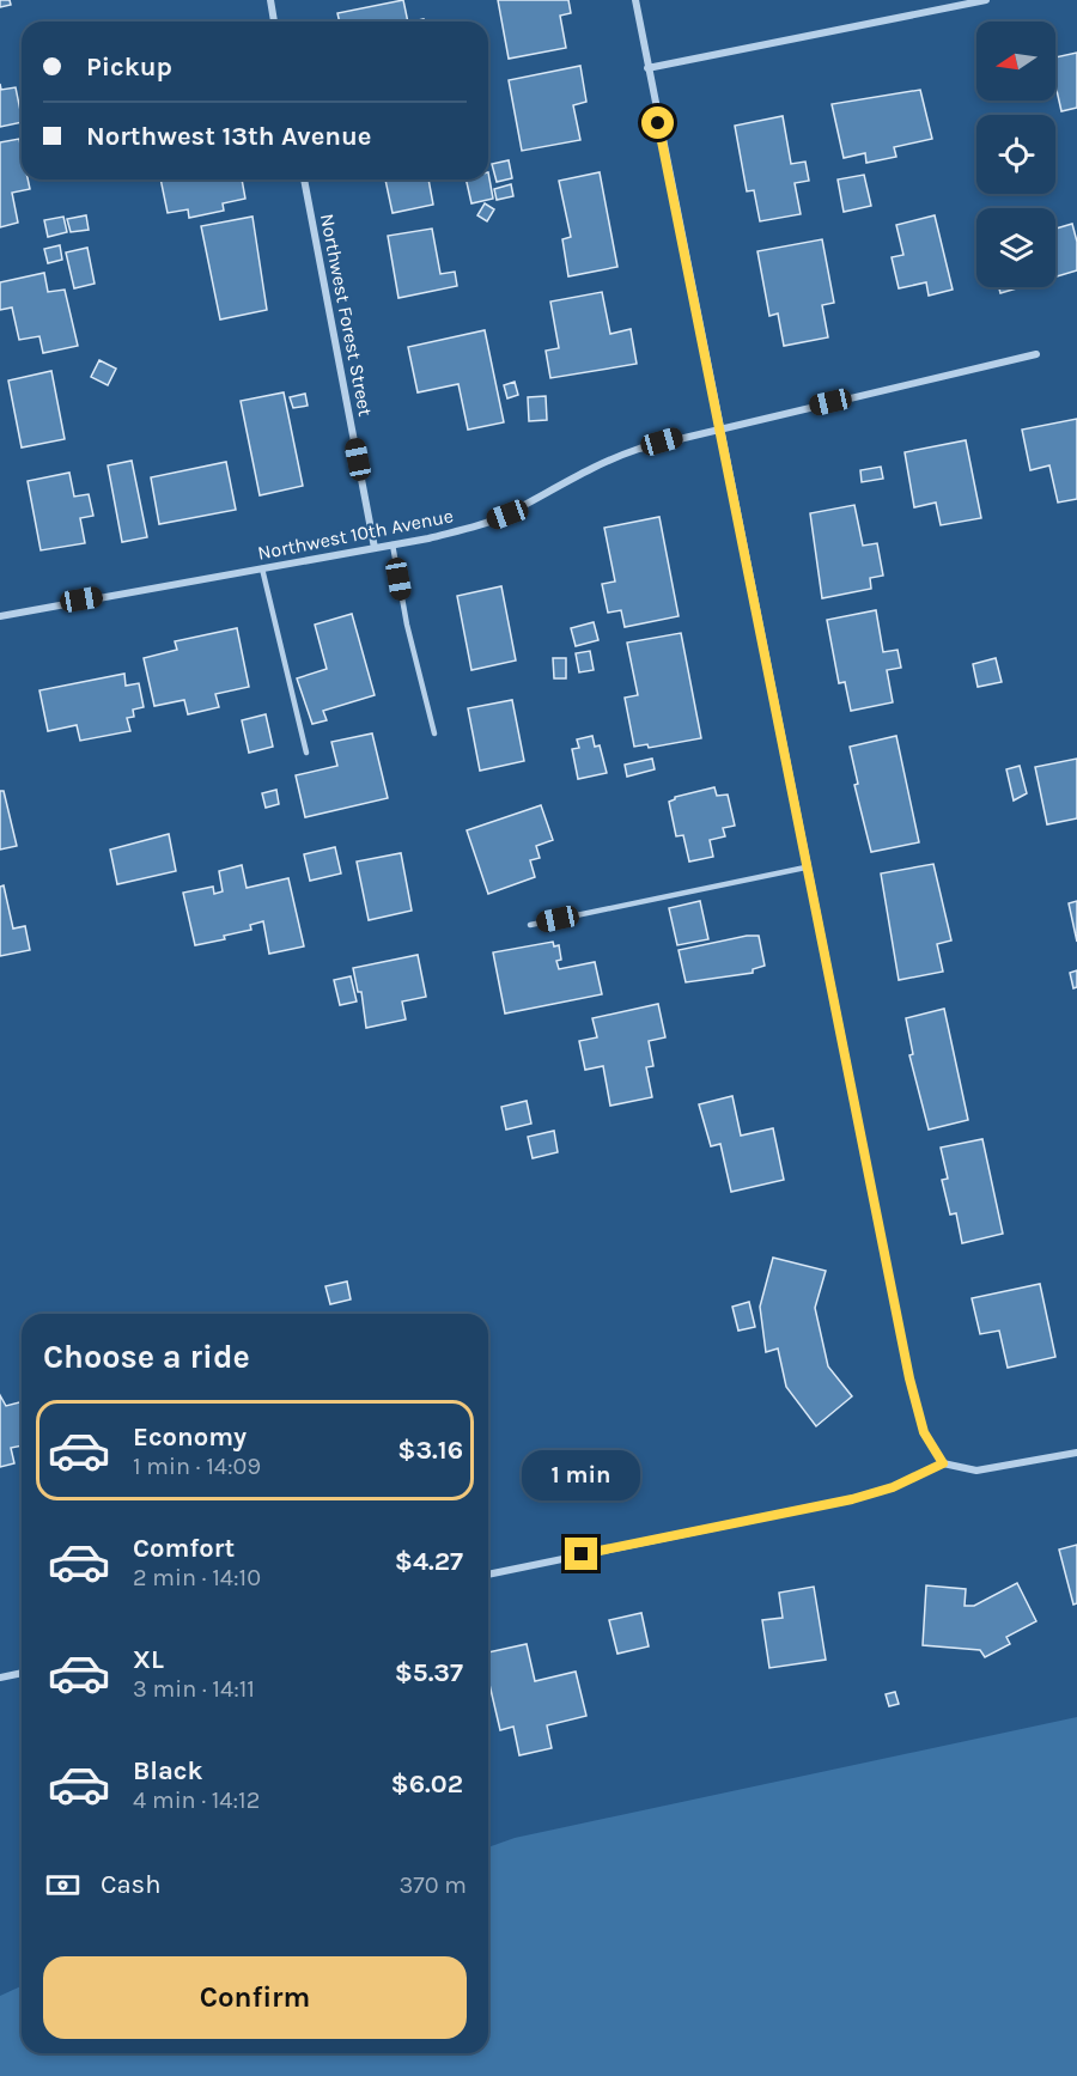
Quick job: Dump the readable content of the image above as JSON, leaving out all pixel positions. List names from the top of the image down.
{
  "streets": {
    "street": ["Northwest Forest Street", "Northwest 10th Avenue"]
  },
  "crossings": [
    ["Northwest Forest Street", "Northwest 10th Avenue"]
  ],
  "north": "left",
  "page": {
    "banner": ["Pickup", "Northwest 13th Avenue"],
    "heading": "Choose a ride",
    "list": [
      {
        "name": "Economy",
        "note": "1 min · 14:09",
        "value": "$3.16"
      },
      {
        "name": "Comfort",
        "note": "2 min · 14:10",
        "value": "$4.27"
      },
      {
        "name": "XL",
        "note": "3 min · 14:11",
        "value": "$5.37"
      },
      {
        "name": "Black",
        "note": "4 min · 14:12",
        "value": "$6.02"
      }
    ],
    "bubble": "1 min",
    "pay": ["Cash", "370 m"],
    "buttons": "Confirm"
  }
}
